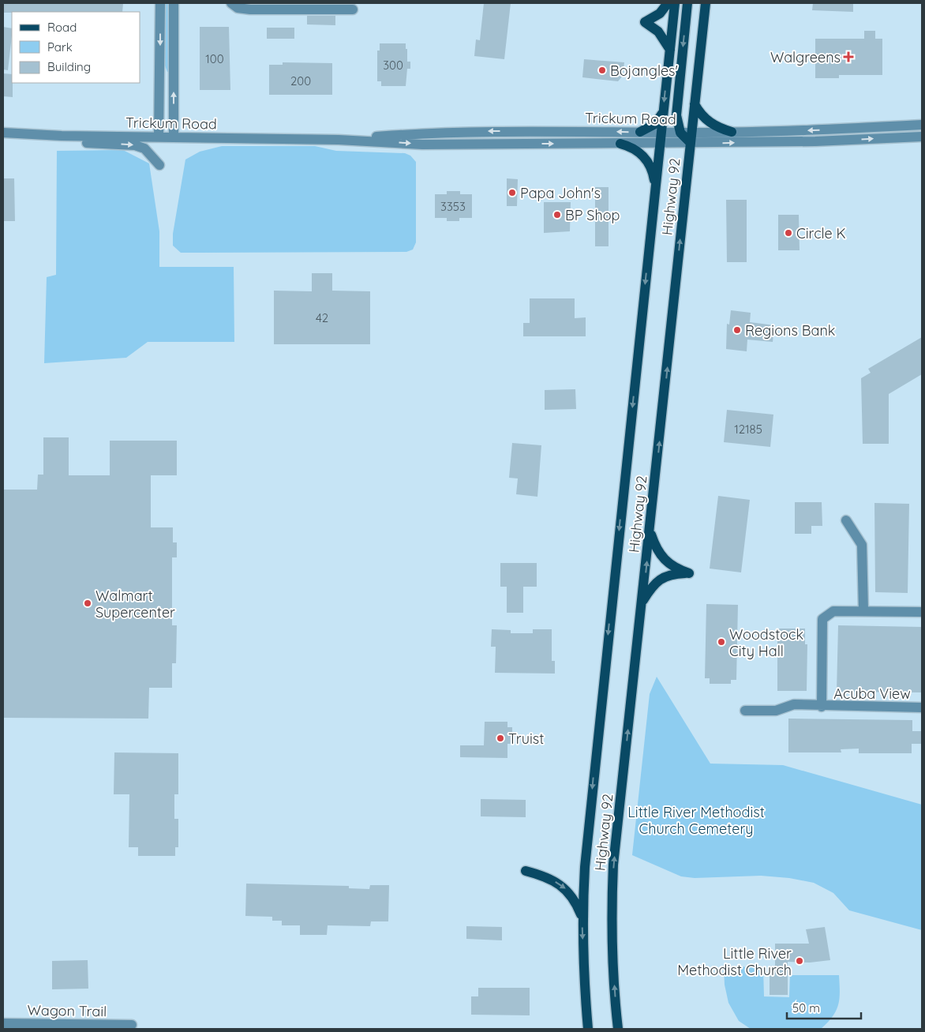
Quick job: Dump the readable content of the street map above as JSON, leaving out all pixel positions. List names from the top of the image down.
{
  "streets": {
    "main road": ["Highway 92"],
    "street": ["Trickum Road", "Acuba View", "Wagon Trail"]
  },
  "crossings": [
    ["Trickum Road", "Highway 92"]
  ],
  "parks": ["Little River Methodist Church Cemetery"],
  "places": {
    "health": ["Walgreens"],
    "other": [
      "Bojangles'",
      "Papa John's",
      "BP Shop",
      "Circle K",
      "Regions Bank",
      "Walmart Supercenter",
      "Woodstock City Hall",
      "Truist",
      "Little River Methodist Church"
    ]
  },
  "house_numbers": [
    "100",
    "300",
    "200",
    "3353",
    "42",
    "12185"
  ],
  "legend": ["Road", "Park", "Building"],
  "scale_bar": "50 m"
}
